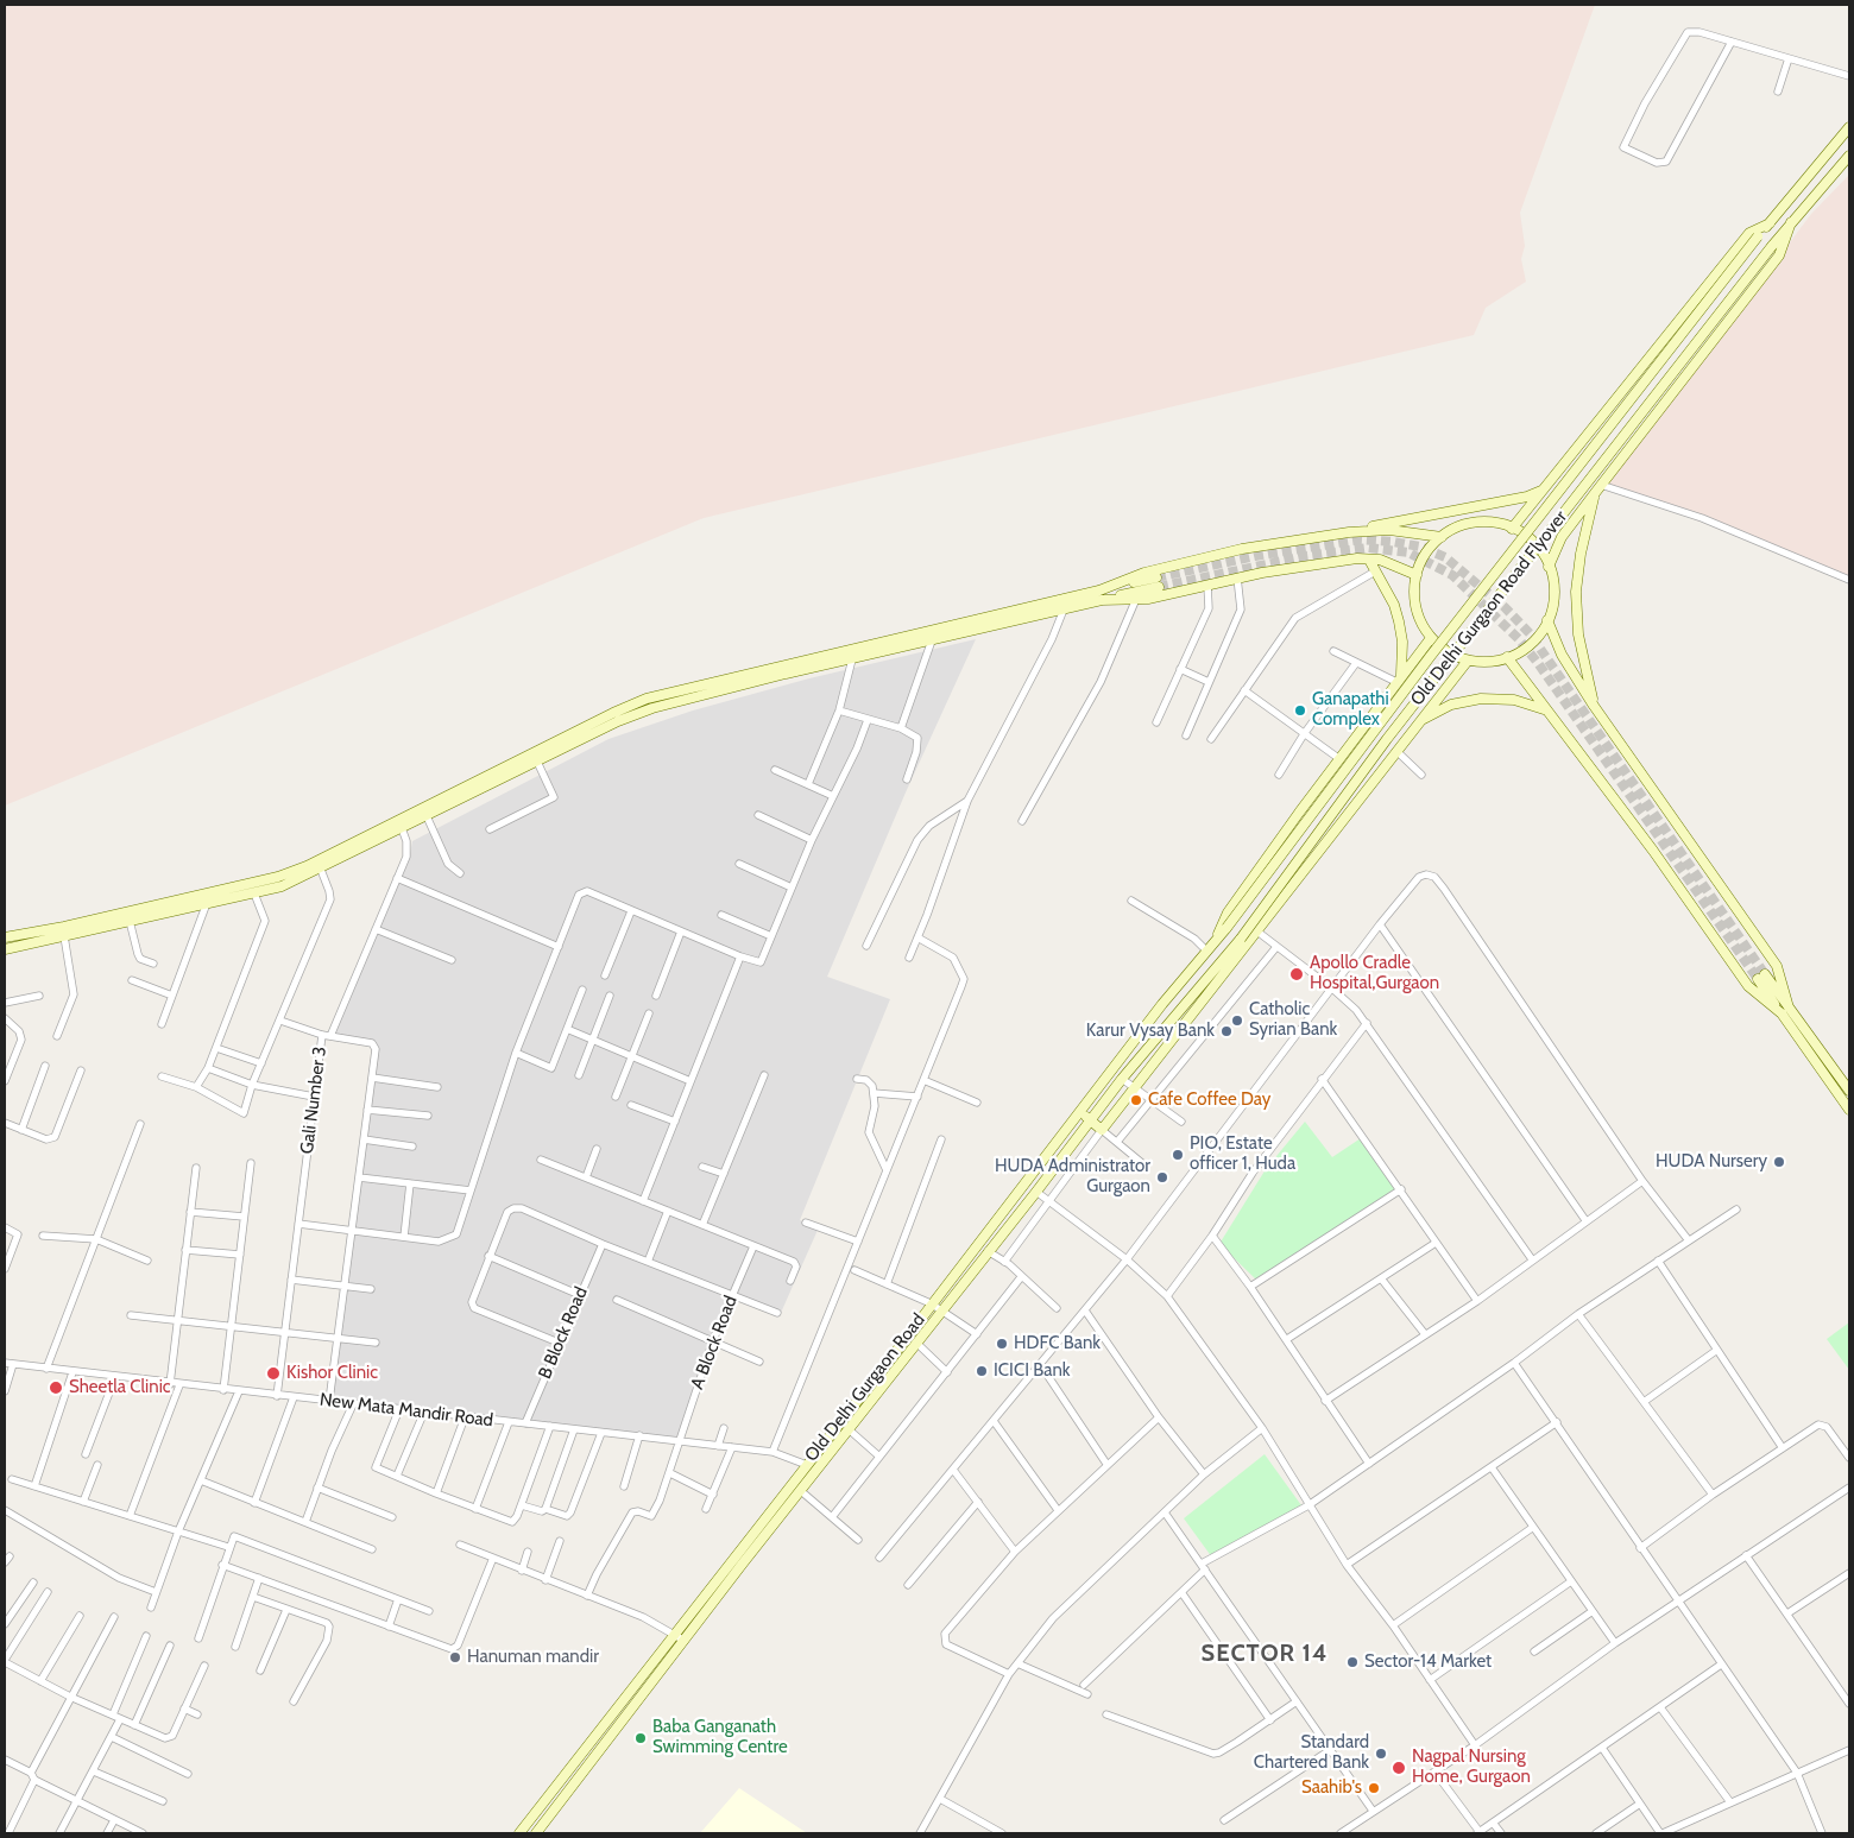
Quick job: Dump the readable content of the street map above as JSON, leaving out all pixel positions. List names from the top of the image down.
{
  "streets": {
    "main road": ["Old Delhi Gurgaon Road Flyover", "Old Delhi Gurgaon Road"],
    "street": [
      "Gali Number 3",
      "B Block Road",
      "A Block Road",
      "New Mata Mandir Road"
    ]
  },
  "crossings": [
    ["Old Delhi Gurgaon Road Flyover", "Old Delhi Gurgaon Road"],
    ["Gali Number 3", "New Mata Mandir Road"],
    ["B Block Road", "New Mata Mandir Road"],
    ["A Block Road", "New Mata Mandir Road"],
    ["Old Delhi Gurgaon Road", "New Mata Mandir Road"]
  ],
  "districts": ["SECTOR 14"],
  "places": [
    "Ganapathi Complex",
    "Apollo Cradle Hospital,Gurgaon",
    "Catholic Syrian Bank",
    "Karur Vysay Bank",
    "Cafe Coffee Day",
    "PIO, Estate officer 1, Huda",
    "HUDA Nursery",
    "HUDA Administrator Gurgaon",
    "HDFC Bank",
    "ICICI Bank",
    "Kishor Clinic",
    "Sheetla Clinic",
    "Hanuman mandir",
    "Sector-14 Market",
    "Baba Ganganath Swimming Centre",
    "Standard Chartered Bank",
    "Nagpal Nursing Home, Gurgaon",
    "Saahib's"
  ]
}
